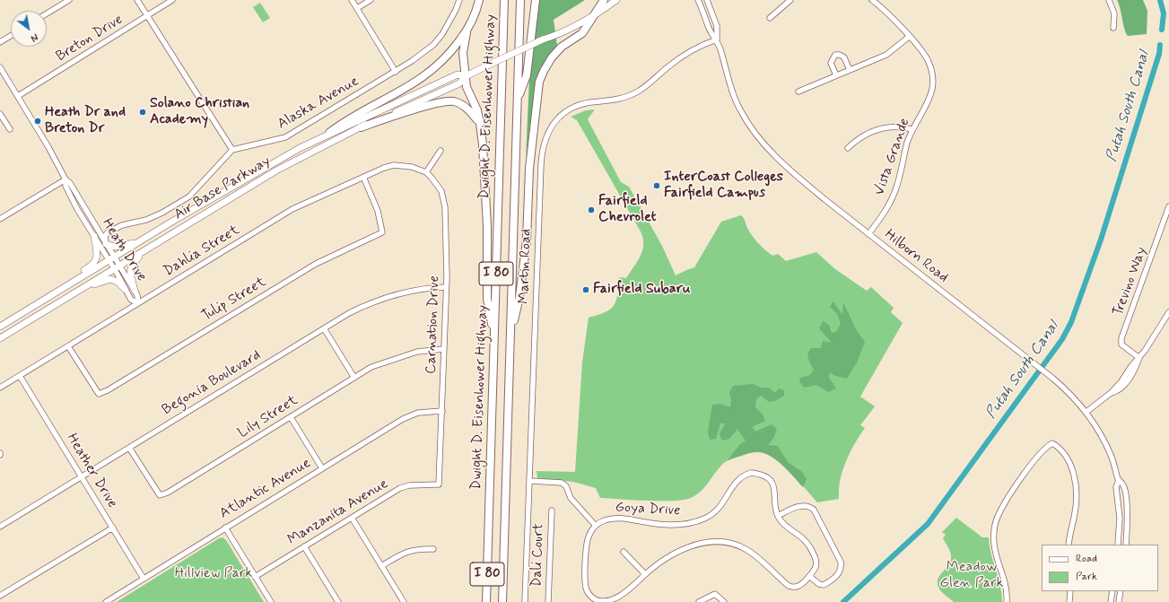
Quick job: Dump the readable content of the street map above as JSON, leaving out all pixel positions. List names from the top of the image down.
{
  "streets": {
    "highway": ["Dwight D. Eisenhower Highway", "I 80"],
    "main road": ["Air Base Parkway"],
    "street": [
      "Breton Drive",
      "Alaska Avenue",
      "Vista Grande",
      "Heath Drive",
      "Dahlia Street",
      "Hilborn Road",
      "Martin Road",
      "Trevino Way",
      "Tulip Street",
      "Carnation Drive",
      "Begonia Boulevard",
      "Lily Street",
      "Heather Drive",
      "Atlantic Avenue",
      "Goya Drive",
      "Manzanita Avenue",
      "Dali Court"
    ]
  },
  "crossings": [
    ["Breton Drive", "Heath Drive"],
    ["Vista Grande", "Hilborn Road"],
    ["Air Base Parkway", "Heath Drive"],
    ["Heath Drive", "Dahlia Street"],
    ["Dahlia Street", "Tulip Street"],
    ["Dahlia Street", "Carnation Drive"],
    ["Dahlia Street", "Heather Drive"],
    ["Hilborn Road", "Martin Road"],
    ["Martin Road", "Goya Drive"],
    ["Carnation Drive", "Begonia Boulevard"],
    ["Carnation Drive", "Lily Street"],
    ["Carnation Drive", "Atlantic Avenue"],
    ["Carnation Drive", "Manzanita Avenue"],
    ["Begonia Boulevard", "Lily Street"],
    ["Begonia Boulevard", "Heather Drive"],
    ["Heather Drive", "Atlantic Avenue"]
  ],
  "water": ["Putah South Canal"],
  "parks": ["Meadow Glen Park", "Hillview Park"],
  "places": [
    "Solano Christian Academy",
    "Heath Dr and Breton Dr",
    "InterCoast Colleges Fairfield Campus",
    "Fairfield Chevrolet",
    "Fairfield Subaru"
  ],
  "legend": ["Road", "Park"],
  "north": "bottom right"
}
